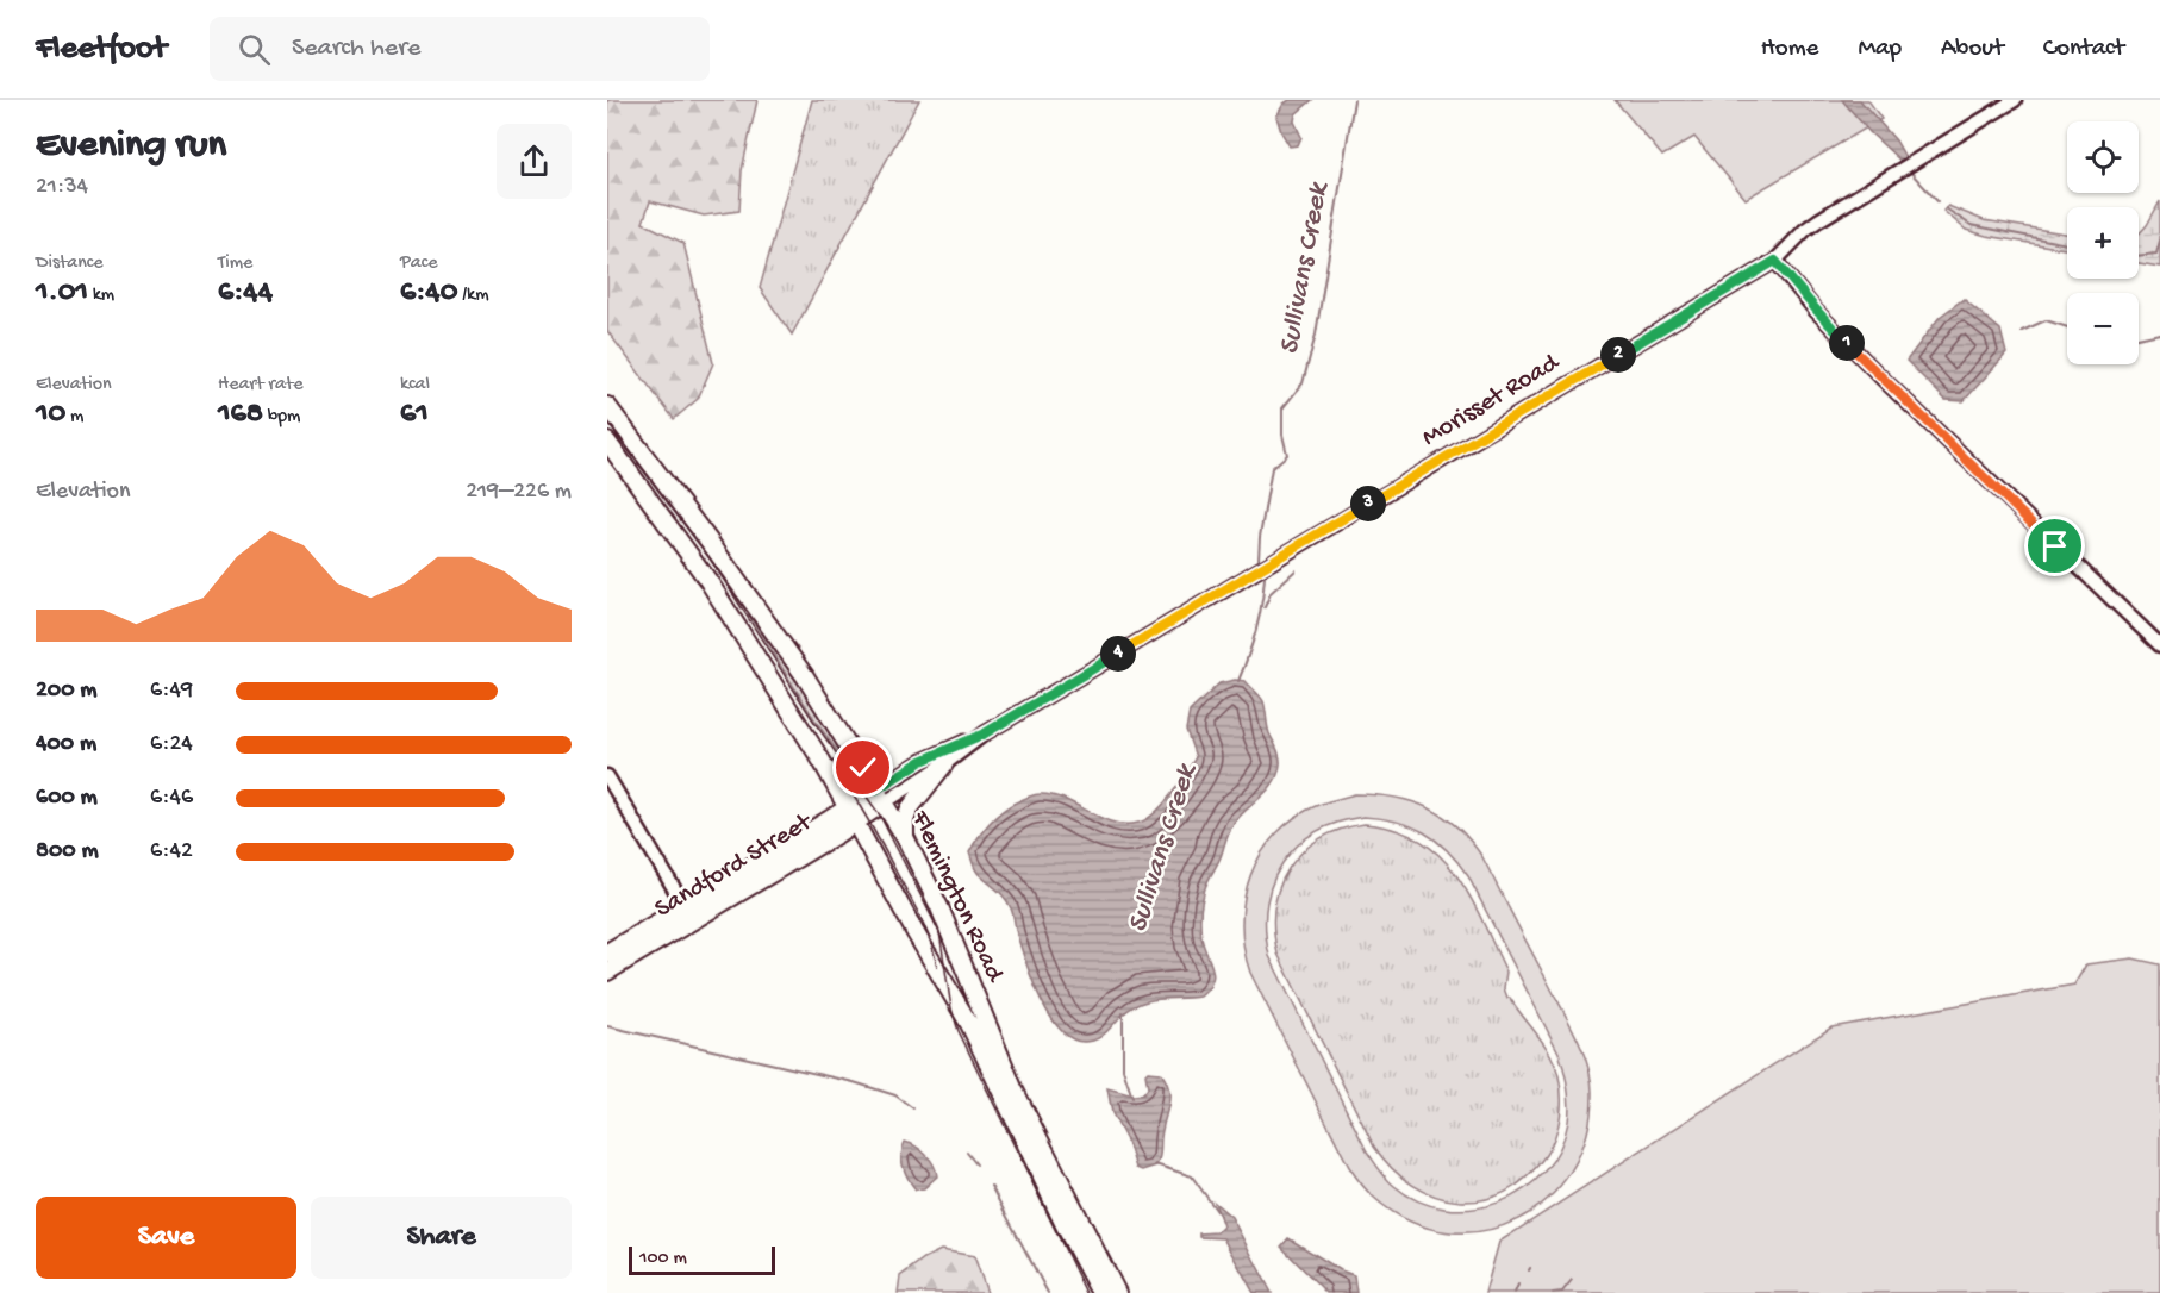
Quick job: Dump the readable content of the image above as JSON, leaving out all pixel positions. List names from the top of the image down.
{
  "streets": {
    "main road": ["Sandford Street", "Flemington Road"],
    "street": ["Morisset Road"]
  },
  "crossings": [
    ["Morisset Road", "Sandford Street"],
    ["Morisset Road", "Flemington Road"],
    ["Sandford Street", "Flemington Road"]
  ],
  "water": ["Sullivans Creek"],
  "scale_bar": "100 m",
  "page": {
    "header": "Fleetfoot",
    "search": "Search here",
    "nav": [
      "Home",
      "Map",
      "About",
      "Contact"
    ],
    "heading": ["Evening run", "21:34"],
    "map_buttons": ["+", "−"],
    "stats": [
      ["Distance", "1.01 km"],
      ["Time", "6:44"],
      ["Pace", "6:40 /km"],
      ["Elevation", "10 m"],
      ["Heart rate", "168 bpm"],
      ["kcal", "61"]
    ],
    "pins": [
      "1",
      "2",
      "3",
      "4"
    ],
    "chart": ["Elevation", "219–226 m"],
    "list": [
      {
        "name": "200 m",
        "note": "6:49"
      },
      {
        "name": "400 m",
        "note": "6:24"
      },
      {
        "name": "600 m",
        "note": "6:46"
      },
      {
        "name": "800 m",
        "note": "6:42"
      }
    ],
    "buttons": ["Save", "Share"],
    "scale": "100 m"
  }
}
